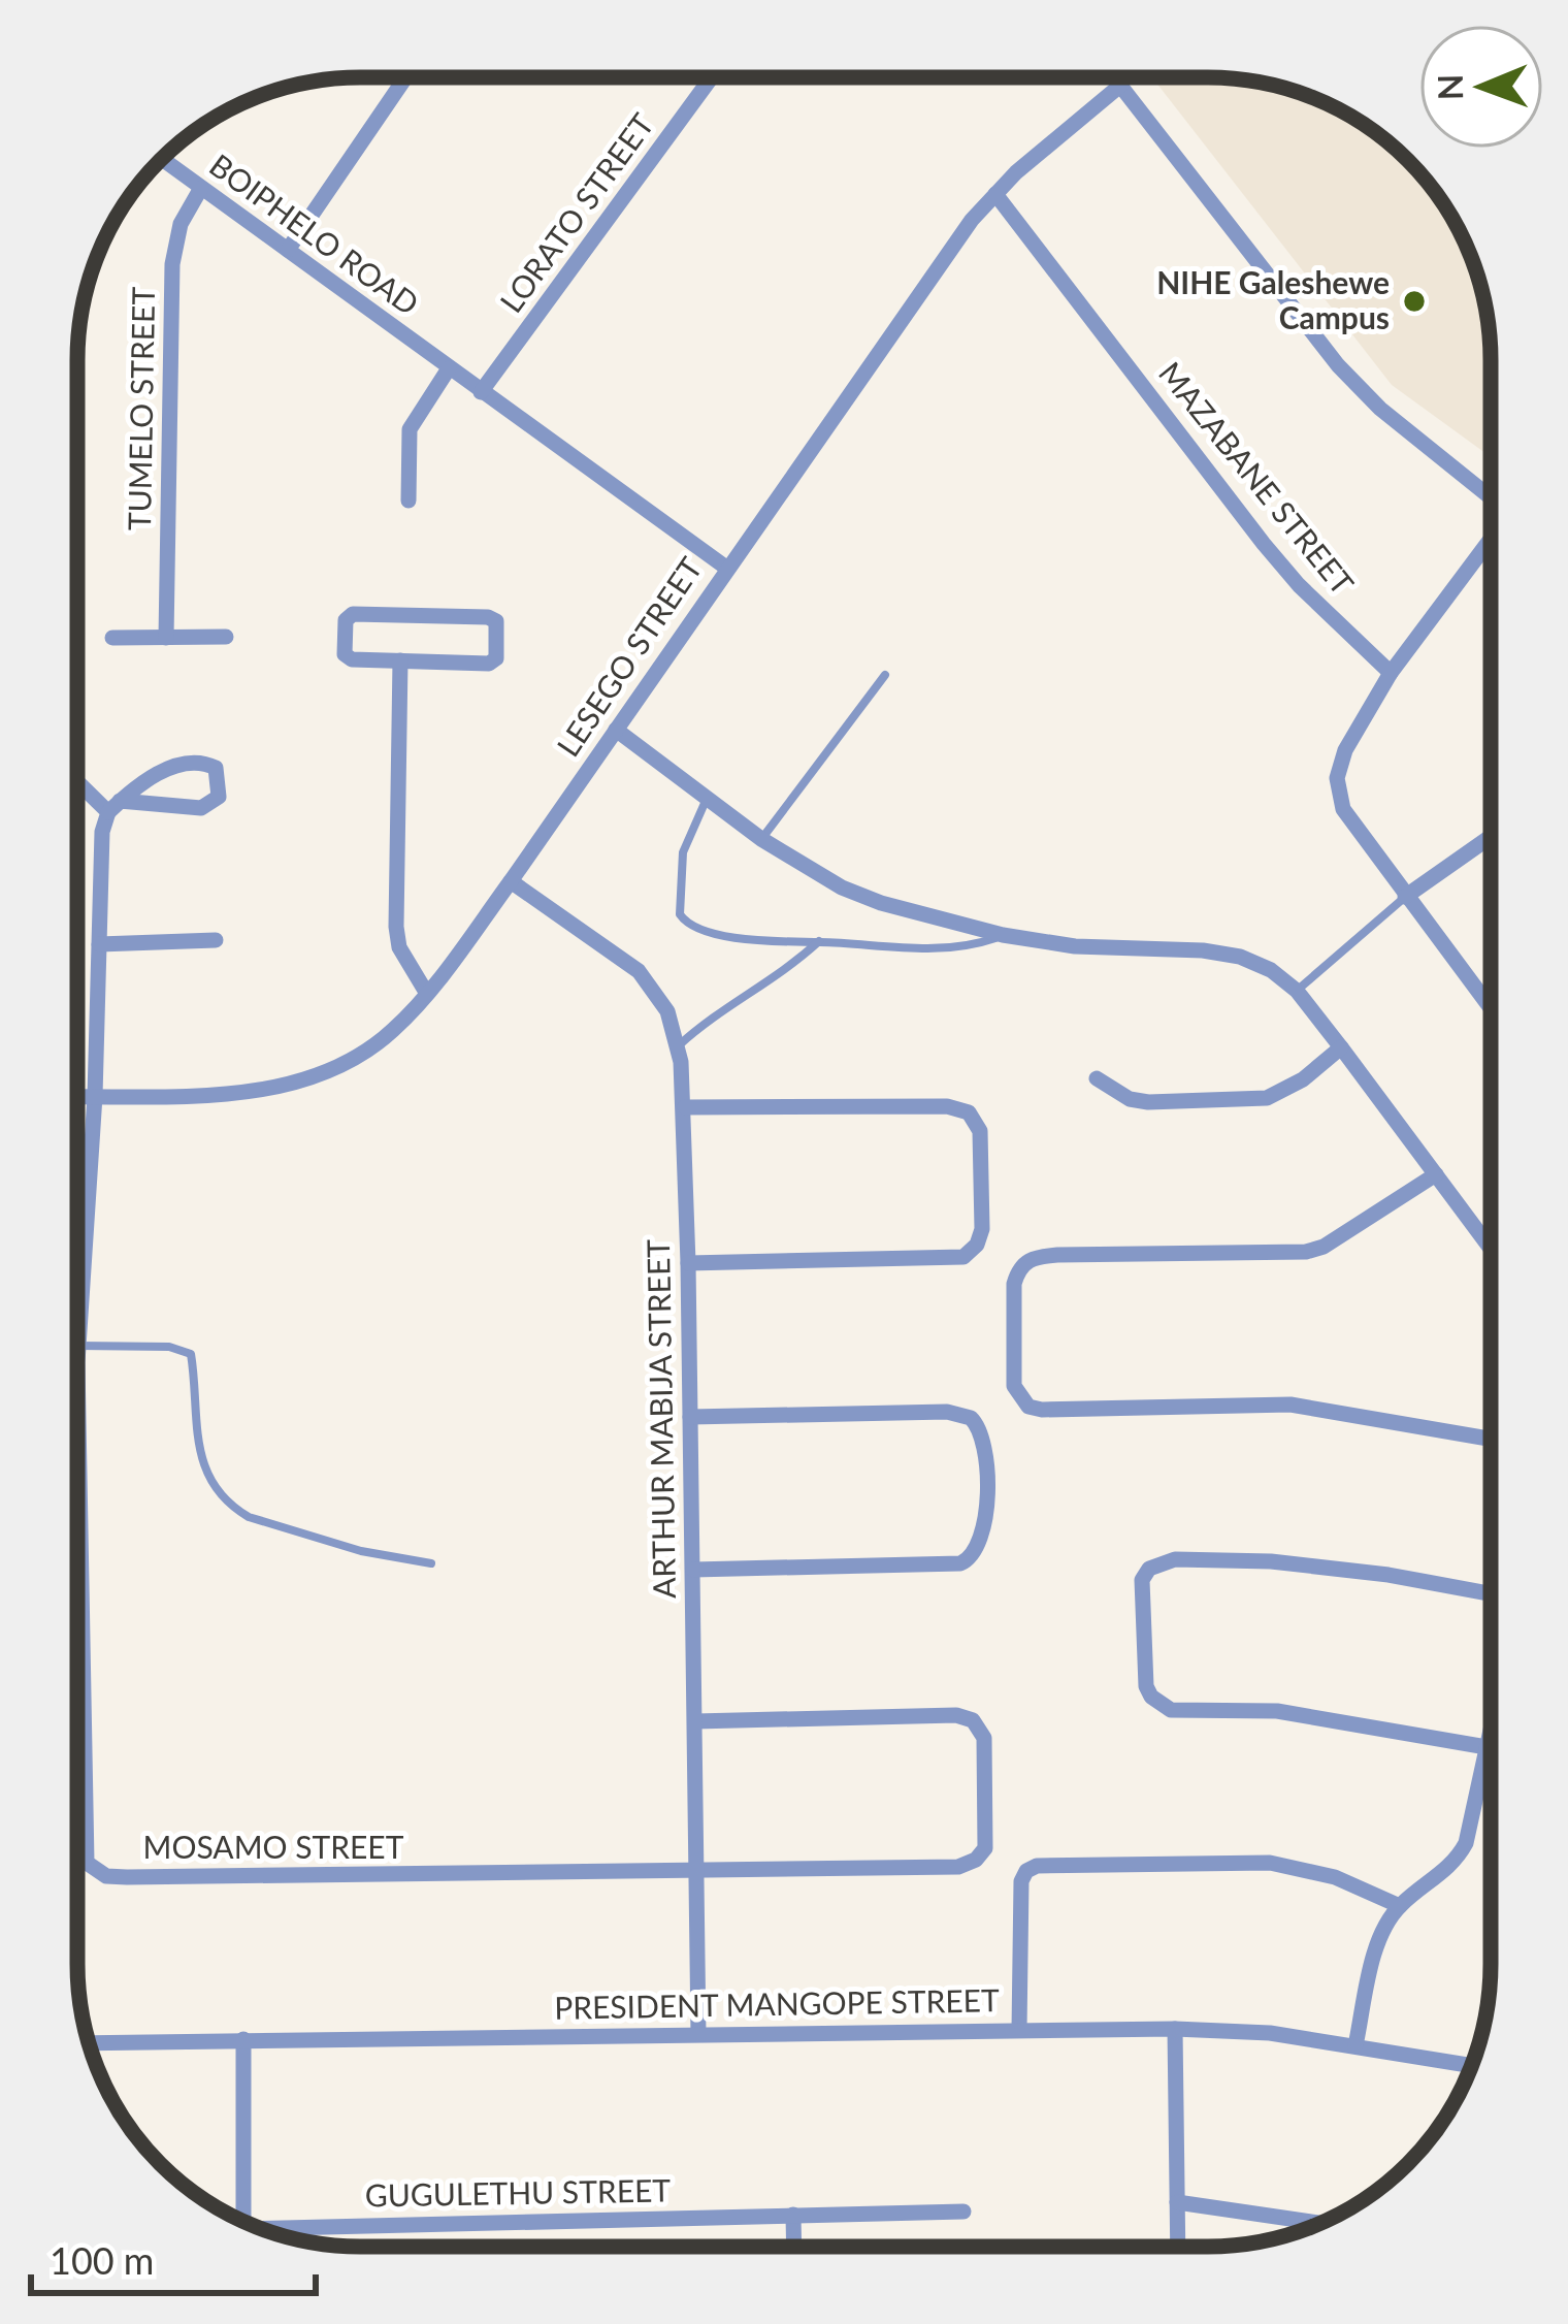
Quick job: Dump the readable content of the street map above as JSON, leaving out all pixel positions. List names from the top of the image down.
{
  "streets": {
    "street": [
      "LORATO STREET",
      "BOIPHELO ROAD",
      "TUMELO STREET",
      "MAZABANE STREET",
      "LESEGO STREET",
      "ARTHUR MABIJA STREET",
      "MOSAMO STREET",
      "PRESIDENT MANGOPE STREET",
      "GUGULETHU STREET"
    ]
  },
  "crossings": [
    ["LORATO STREET", "BOIPHELO ROAD"],
    ["BOIPHELO ROAD", "TUMELO STREET"],
    ["BOIPHELO ROAD", "LESEGO STREET"],
    ["MAZABANE STREET", "LESEGO STREET"],
    ["LESEGO STREET", "ARTHUR MABIJA STREET"],
    ["LESEGO STREET", "MOSAMO STREET"],
    ["ARTHUR MABIJA STREET", "MOSAMO STREET"],
    ["ARTHUR MABIJA STREET", "PRESIDENT MANGOPE STREET"],
    ["PRESIDENT MANGOPE STREET", "GUGULETHU STREET"]
  ],
  "places": ["NIHE Galeshewe Campus"],
  "scale_bar": "100 m",
  "north": "left"
}
